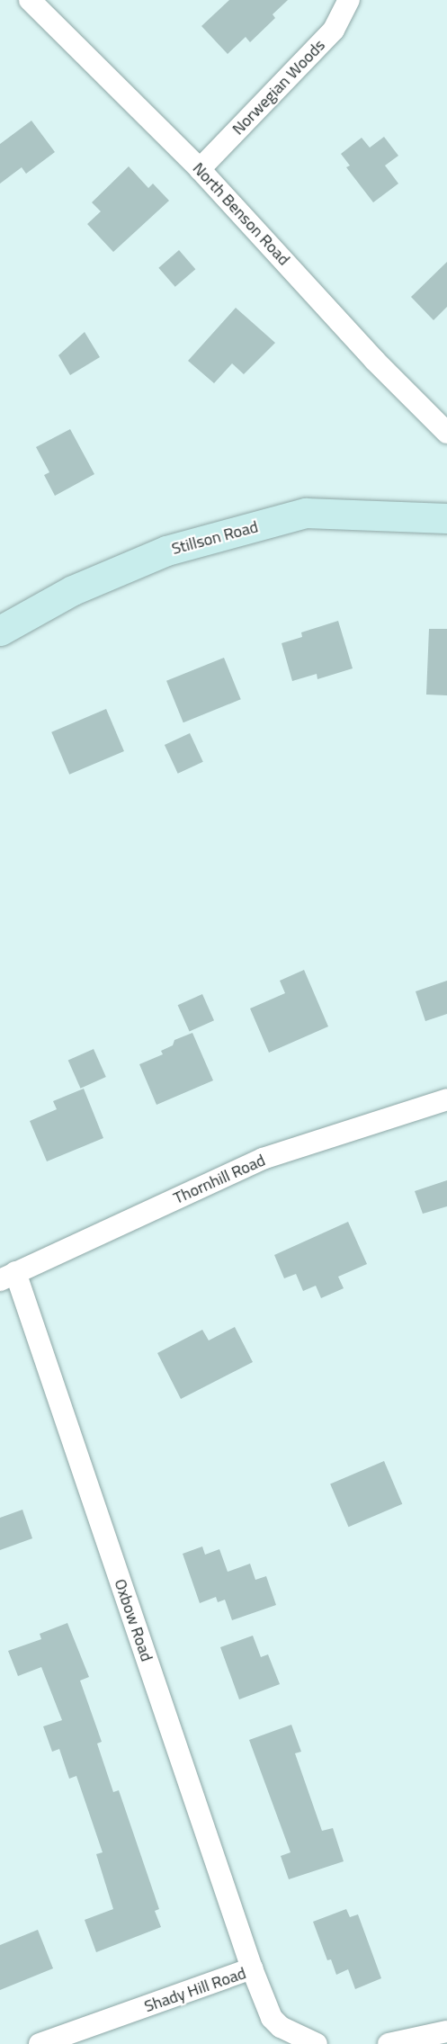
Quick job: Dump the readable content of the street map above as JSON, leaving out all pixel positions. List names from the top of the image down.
{
  "streets": {
    "street": [
      "Norwegian Woods",
      "North Benson Road",
      "Stillson Road",
      "Thornhill Road",
      "Oxbow Road",
      "Shady Hill Road"
    ]
  },
  "crossings": [
    ["Norwegian Woods", "North Benson Road"],
    ["Thornhill Road", "Oxbow Road"],
    ["Oxbow Road", "Shady Hill Road"]
  ]
}
